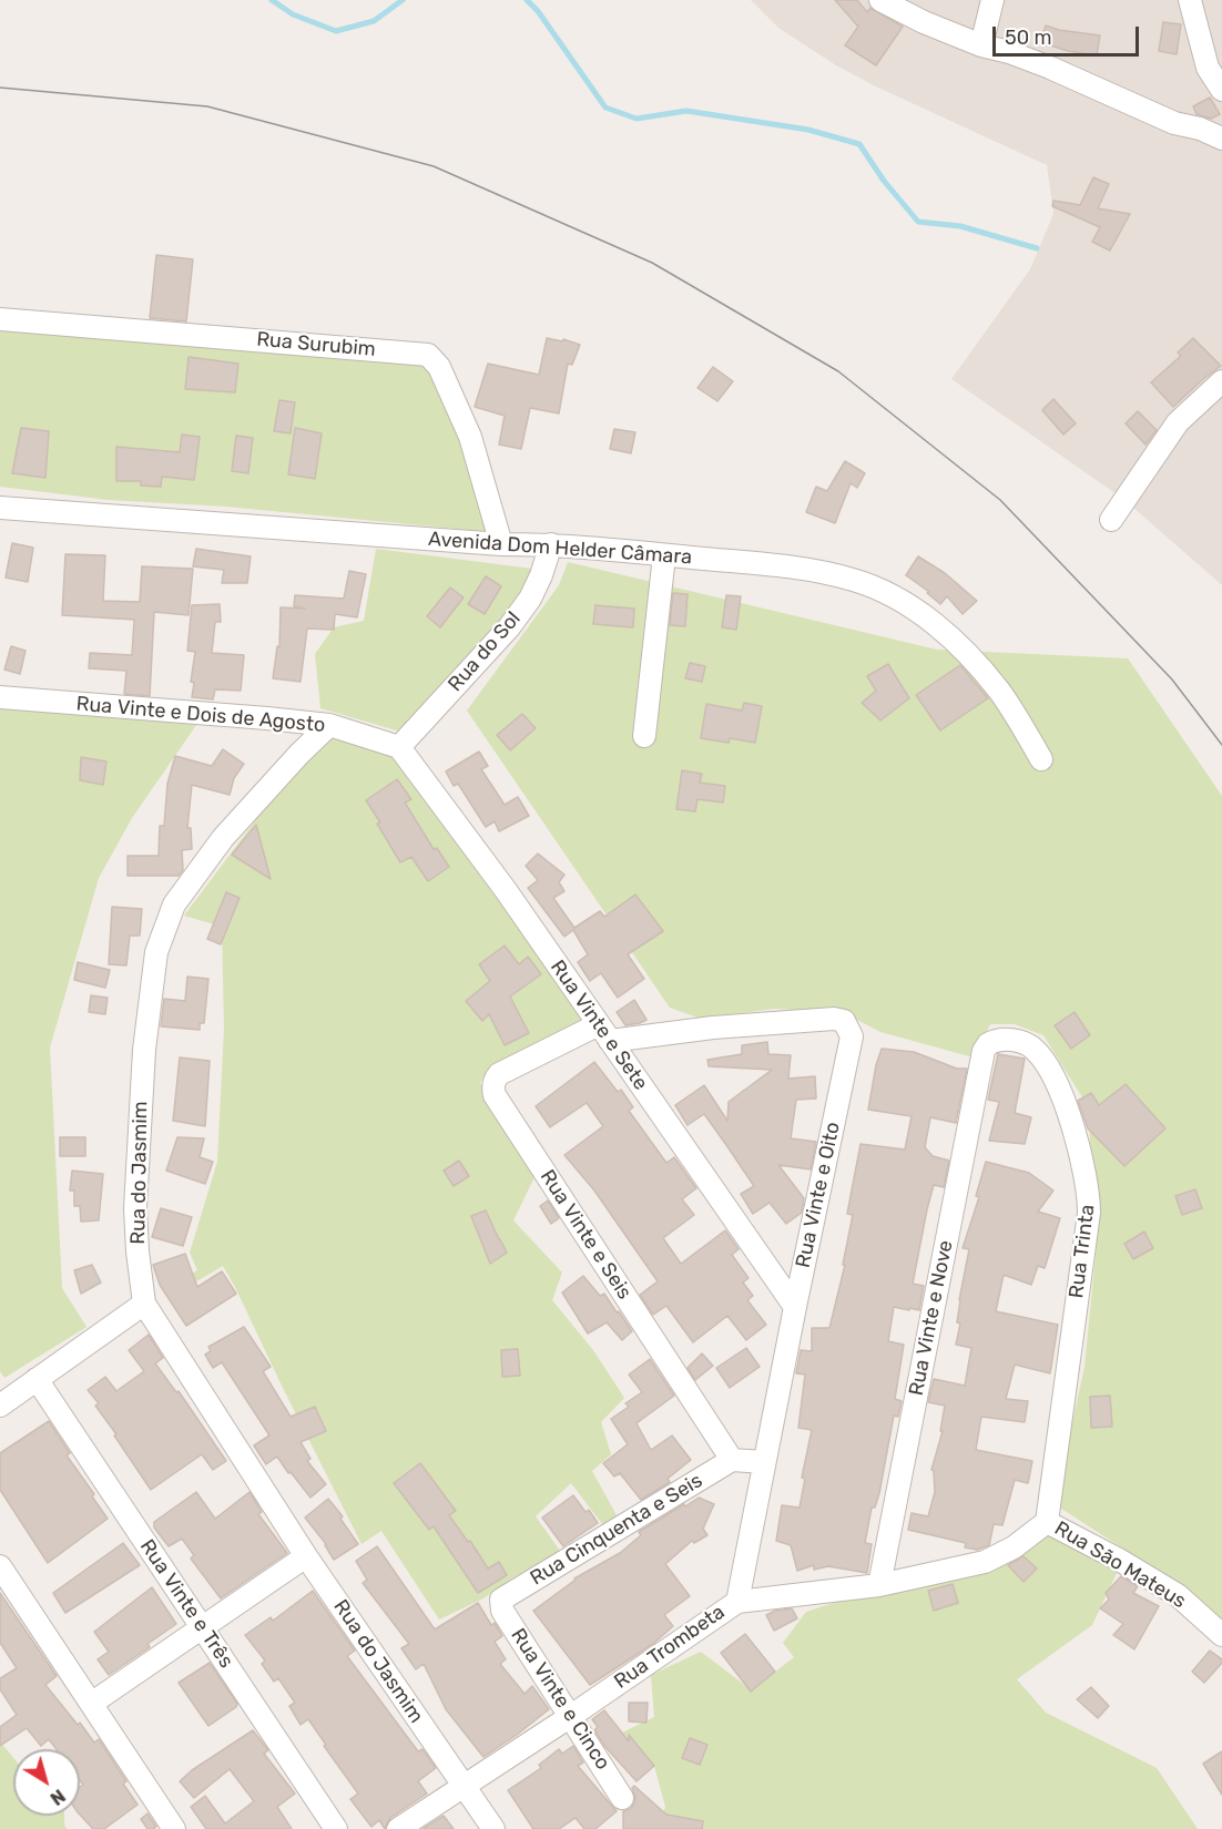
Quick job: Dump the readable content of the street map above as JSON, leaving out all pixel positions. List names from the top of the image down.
{
  "streets": {
    "street": [
      "Rua Surubim",
      "Avenida Dom Helder Câmara",
      "Rua do Sol",
      "Rua Vinte e Dois de Agosto",
      "Rua Vinte e Sete",
      "Rua do Jasmim",
      "Rua Vinte e Oito",
      "Rua Vinte e Seis",
      "Rua Trinta",
      "Rua Vinte e Nove",
      "Rua Cinquenta e Seis",
      "Rua São Mateus",
      "Rua Vinte e Três",
      "Rua Trombeta",
      "Rua Vinte e Cinco"
    ]
  },
  "crossings": [
    ["Rua Surubim", "Avenida Dom Helder Câmara"],
    ["Avenida Dom Helder Câmara", "Rua do Sol"],
    ["Rua do Sol", "Rua Vinte e Dois de Agosto"],
    ["Rua do Sol", "Rua Vinte e Sete"],
    ["Rua Vinte e Dois de Agosto", "Rua Vinte e Sete"],
    ["Rua Vinte e Dois de Agosto", "Rua do Jasmim"],
    ["Rua Vinte e Sete", "Rua Vinte e Oito"],
    ["Rua Vinte e Sete", "Rua Vinte e Seis"],
    ["Rua do Jasmim", "Rua Trombeta"],
    ["Rua Vinte e Oito", "Rua Vinte e Seis"],
    ["Rua Vinte e Oito", "Rua Trombeta"],
    ["Rua Vinte e Seis", "Rua Cinquenta e Seis"],
    ["Rua Trinta", "Rua Vinte e Nove"],
    ["Rua Trinta", "Rua São Mateus"],
    ["Rua Trinta", "Rua Trombeta"],
    ["Rua Vinte e Nove", "Rua Trombeta"],
    ["Rua Cinquenta e Seis", "Rua Vinte e Cinco"],
    ["Rua São Mateus", "Rua Trombeta"],
    ["Rua Trombeta", "Rua Vinte e Cinco"]
  ],
  "scale_bar": "50 m",
  "north": "bottom right"
}
